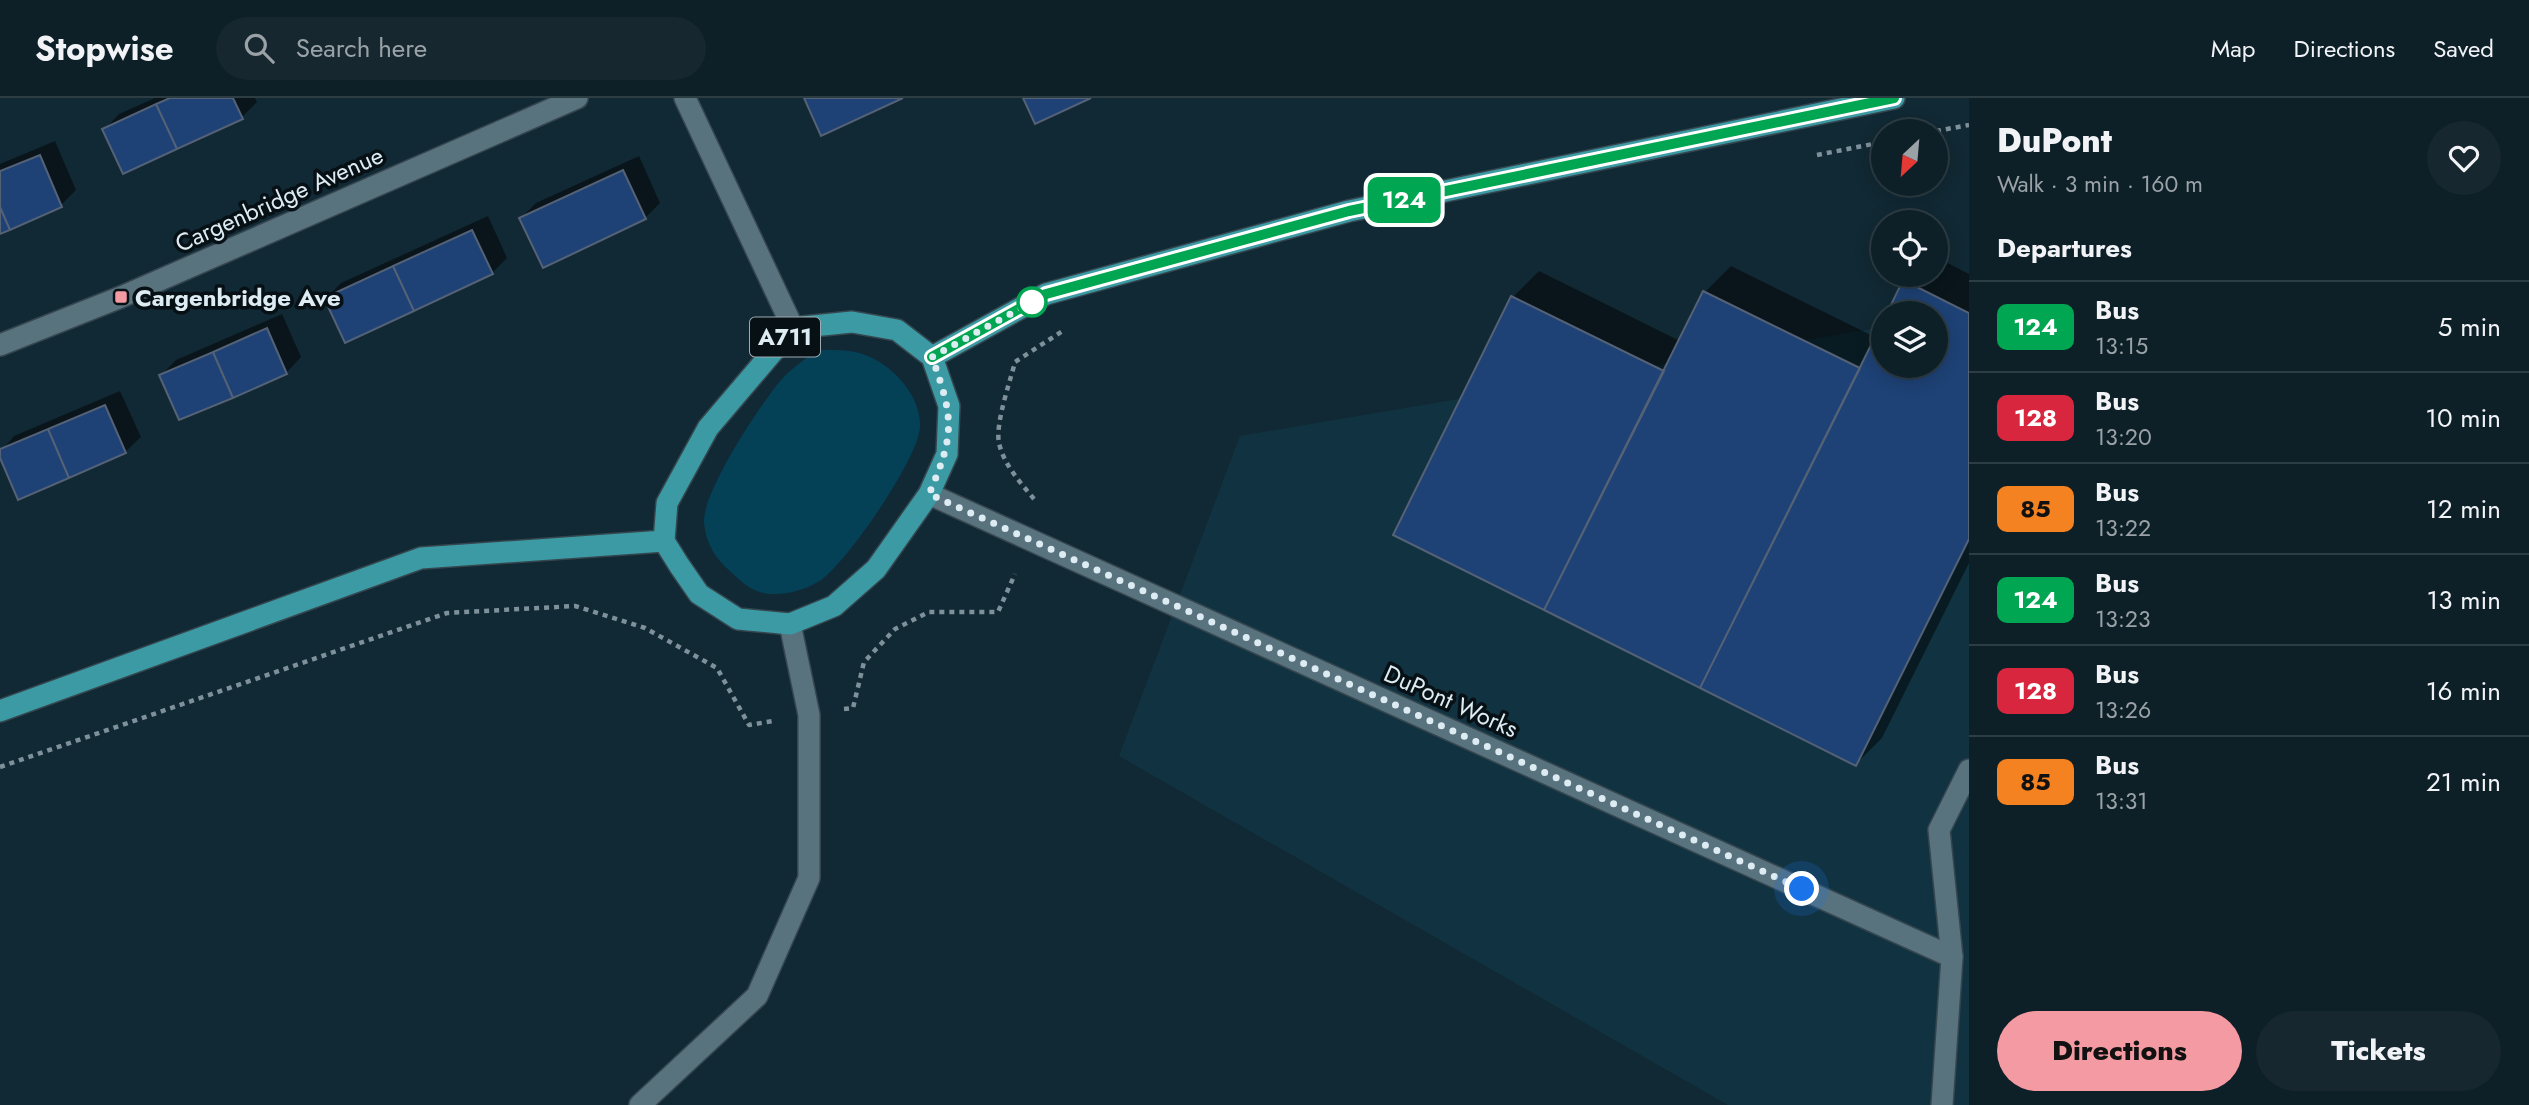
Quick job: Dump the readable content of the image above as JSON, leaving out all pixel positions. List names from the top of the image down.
{
  "streets": {
    "main road": ["A711"],
    "street": ["Cargenbridge Avenue", "DuPont Works"]
  },
  "places": {
    "transit": ["Cargenbridge Ave"]
  },
  "lines": ["bus line 124"],
  "north": "bottom left",
  "page": {
    "header": "Stopwise",
    "search": "Search here",
    "nav": ["Map", "Directions", "Saved"],
    "on_map": "124",
    "heading": [
      ["DuPont", "Walk · 3 min · 160 m"],
      "Departures"
    ],
    "list": [
      {
        "mark": "124",
        "name": "Bus",
        "note": "13:15",
        "value": "5 min"
      },
      {
        "mark": "128",
        "name": "Bus",
        "note": "13:20",
        "value": "10 min"
      },
      {
        "mark": "85",
        "name": "Bus",
        "note": "13:22",
        "value": "12 min"
      },
      {
        "mark": "124",
        "name": "Bus",
        "note": "13:23",
        "value": "13 min"
      },
      {
        "mark": "128",
        "name": "Bus",
        "note": "13:26",
        "value": "16 min"
      },
      {
        "mark": "85",
        "name": "Bus",
        "note": "13:31",
        "value": "21 min"
      }
    ],
    "buttons": ["Directions", "Tickets"]
  }
}
